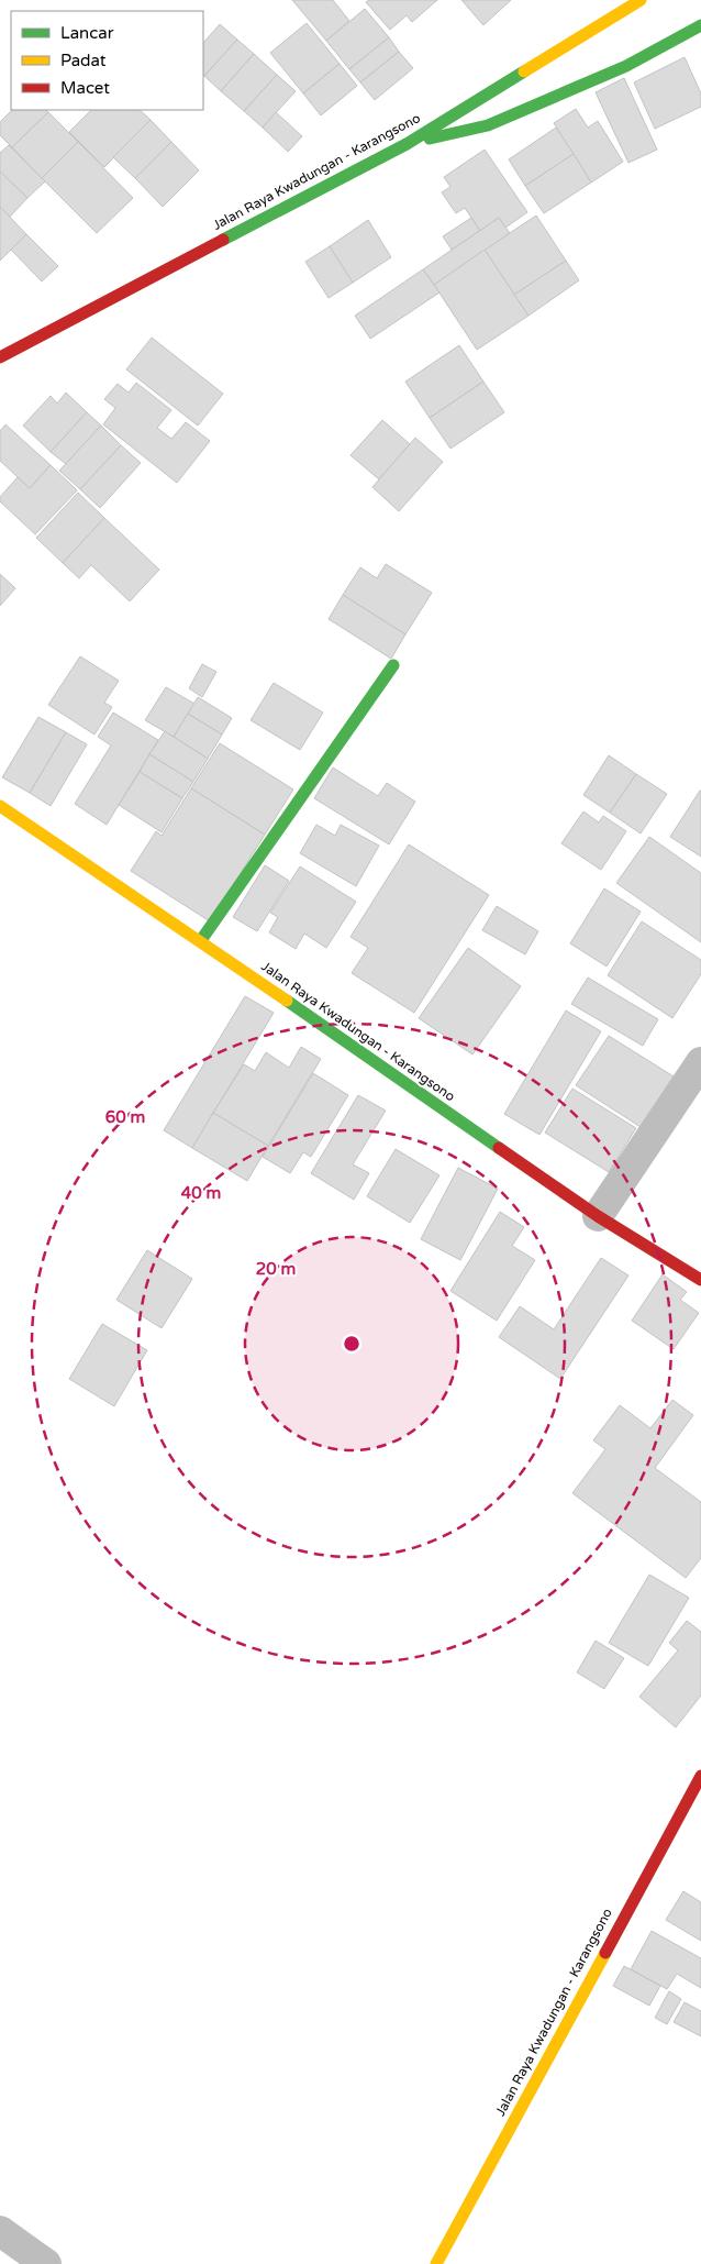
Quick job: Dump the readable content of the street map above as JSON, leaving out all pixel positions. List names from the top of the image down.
{
  "streets": {
    "main road": ["Jalan Raya Kwadungan - Karangsono"]
  },
  "legend": ["Lancar", "Padat", "Macet"],
  "rings": ["60 m", "40 m", "20 m"]
}
